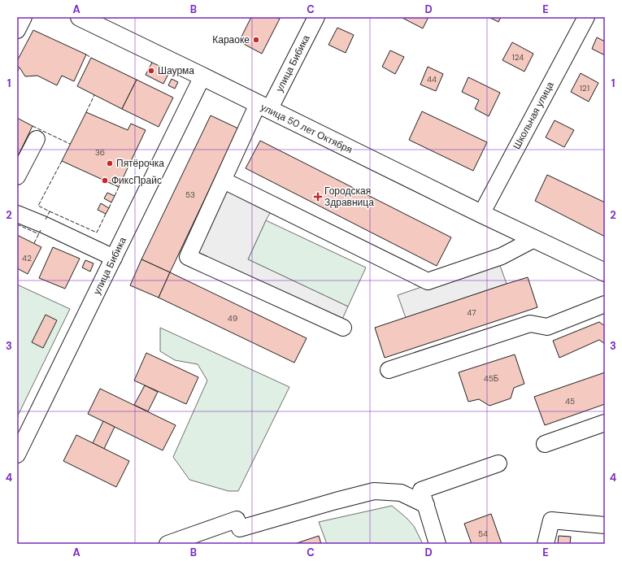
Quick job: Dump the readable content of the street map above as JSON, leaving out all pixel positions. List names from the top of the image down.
{
  "streets": {
    "main road": ["улица 50 лет Октября"],
    "street": ["улица Бибика", "Школьная улица"]
  },
  "crossings": [
    ["улица Бибика", "улица 50 лет Октября"],
    ["Школьная улица", "улица 50 лет Октября"]
  ],
  "places": {
    "other": [
      "Караоке",
      "Шаурма",
      "Пятёрочка",
      "ФиксПрайс"
    ],
    "health": ["Городская Здравница"]
  },
  "house_numbers": [
    "124",
    "44",
    "121",
    "36",
    "53",
    "42",
    "47",
    "49",
    "45Б",
    "45",
    "54"
  ],
  "grid": {
    "columns": [
      "A",
      "B",
      "C",
      "D",
      "E"
    ],
    "rows": [
      "1",
      "2",
      "3",
      "4"
    ]
  }
}
